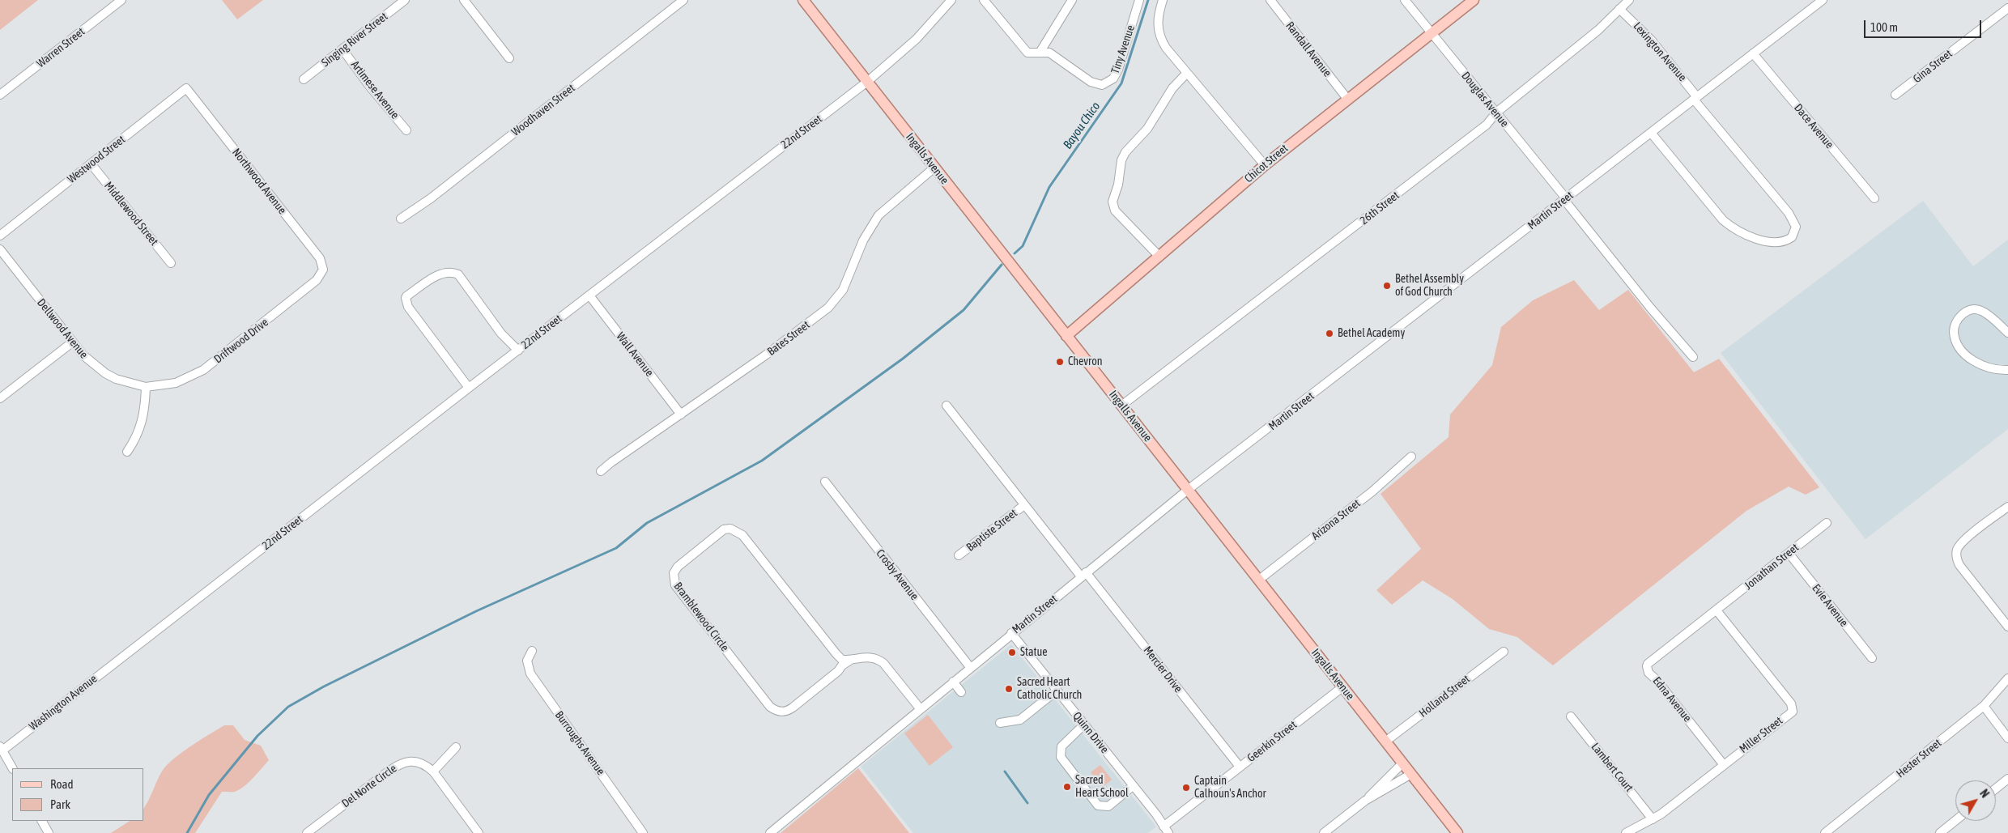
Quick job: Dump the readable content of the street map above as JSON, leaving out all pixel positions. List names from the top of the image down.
{
  "streets": {
    "main road": ["Ingalls Avenue", "Chicot Street"],
    "street": [
      "Singing River Street",
      "Warren Street",
      "Tiny Avenue",
      "Randall Avenue",
      "Lexington Avenue",
      "Gina Street",
      "Artimese Avenue",
      "Douglas Avenue",
      "Woodhaven Street",
      "Dace Avenue",
      "22nd Street",
      "Westwood Street",
      "Northwood Avenue",
      "26th Street",
      "Martin Street",
      "Middlewood Street",
      "Dellwood Avenue",
      "Bates Street",
      "Driftwood Drive",
      "Wall Avenue",
      "Arizona Street",
      "Baptiste Street",
      "Jonathan Street",
      "Crosby Avenue",
      "Evie Avenue",
      "Bramblewood Circle",
      "Mercier Drive",
      "Holland Street",
      "Edna Avenue",
      "Washington Avenue",
      "Quinn Drive",
      "Miller Street",
      "Geerkin Street",
      "Burroughs Avenue",
      "Hester Street",
      "Lambert Court",
      "Del Norte Circle"
    ]
  },
  "crossings": [
    ["Singing River Street", "Artimese Avenue"],
    ["Randall Avenue", "Chicot Street"],
    ["Lexington Avenue", "26th Street"],
    ["Lexington Avenue", "Martin Street"],
    ["Douglas Avenue", "Chicot Street"],
    ["Douglas Avenue", "26th Street"],
    ["Douglas Avenue", "Martin Street"],
    ["Dace Avenue", "Martin Street"],
    ["22nd Street", "Ingalls Avenue"],
    ["22nd Street", "Wall Avenue"],
    ["22nd Street", "Washington Avenue"],
    ["Ingalls Avenue", "Chicot Street"],
    ["Ingalls Avenue", "26th Street"],
    ["Ingalls Avenue", "Martin Street"],
    ["Ingalls Avenue", "Bates Street"],
    ["Ingalls Avenue", "Arizona Street"],
    ["Ingalls Avenue", "Holland Street"],
    ["Ingalls Avenue", "Geerkin Street"],
    ["Westwood Street", "Northwood Avenue"],
    ["Westwood Street", "Middlewood Street"],
    ["Northwood Avenue", "Driftwood Drive"],
    ["Martin Street", "Crosby Avenue"],
    ["Martin Street", "Bramblewood Circle"],
    ["Martin Street", "Mercier Drive"],
    ["Martin Street", "Quinn Drive"],
    ["Dellwood Avenue", "Driftwood Drive"],
    ["Bates Street", "Wall Avenue"],
    ["Baptiste Street", "Mercier Drive"],
    ["Jonathan Street", "Evie Avenue"],
    ["Jonathan Street", "Edna Avenue"],
    ["Jonathan Street", "Miller Street"],
    ["Mercier Drive", "Geerkin Street"],
    ["Edna Avenue", "Miller Street"],
    ["Quinn Drive", "Geerkin Street"],
    ["Miller Street", "Lambert Court"]
  ],
  "water": ["Bayou Chico"],
  "places": [
    "Bethel Assembly of God Church",
    "Bethel Academy",
    "Chevron",
    "Statue",
    "Sacred Heart Catholic Church",
    "Sacred Heart School",
    "Captain Calhoun's Anchor"
  ],
  "legend": ["Road", "Park"],
  "scale_bar": "100 m",
  "north": "top right"
}
